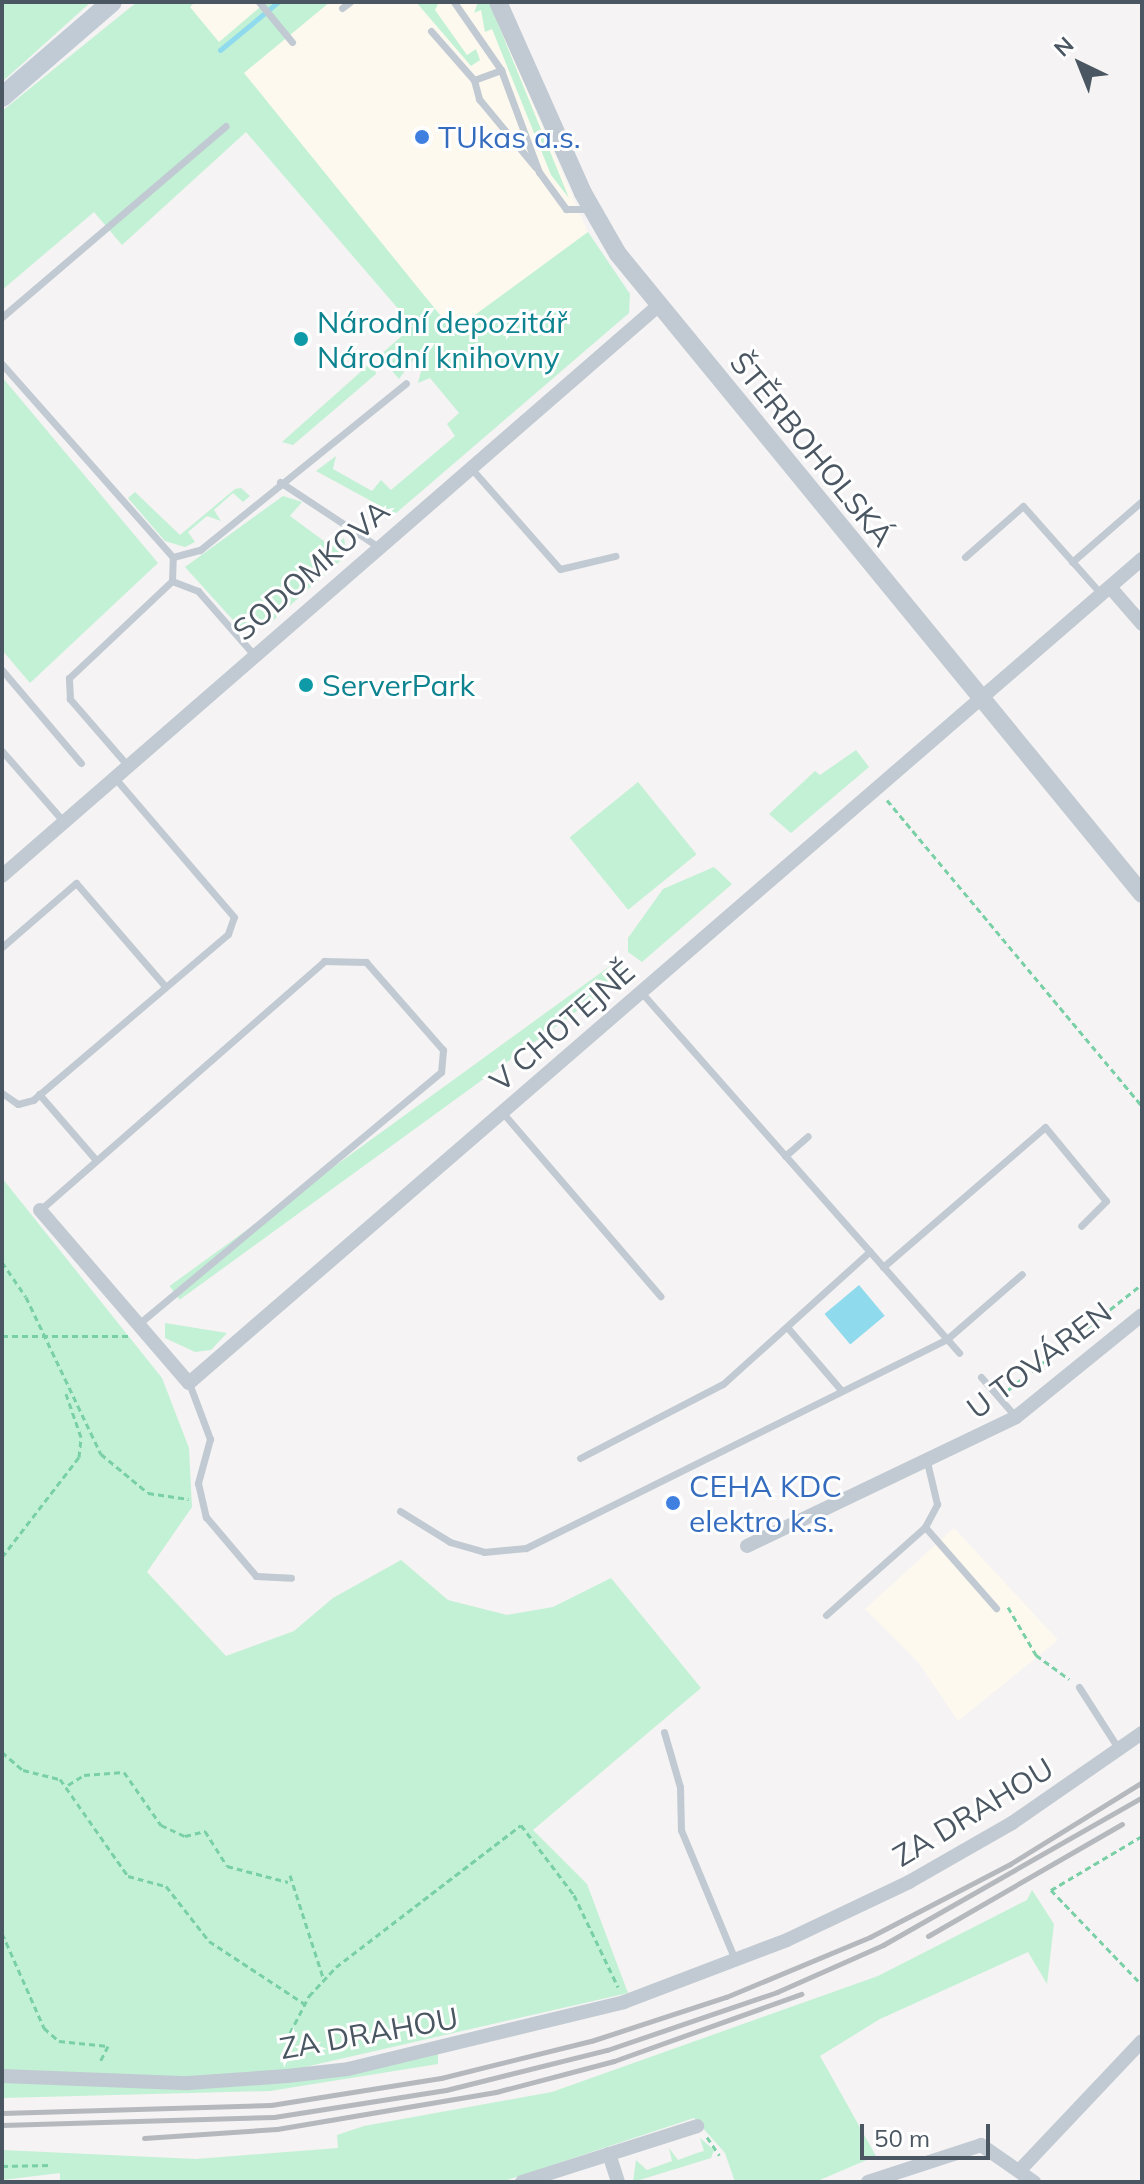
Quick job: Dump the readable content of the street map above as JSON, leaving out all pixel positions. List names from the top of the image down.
{
  "streets": {
    "street": [
      "ŠTĚRBOHOLSKÁ",
      "SODOMKOVA",
      "V CHOTEJNĚ",
      "U TOVÁREN",
      "ZA DRAHOU"
    ]
  },
  "crossings": [
    ["ŠTĚRBOHOLSKÁ", "SODOMKOVA"],
    ["ŠTĚRBOHOLSKÁ", "V CHOTEJNĚ"]
  ],
  "places": [
    "TUkas a.s.",
    "Národní depozitář Národní knihovny",
    "ServerPark",
    "CEHA KDC elektro k.s."
  ],
  "scale_bar": "50 m",
  "north": "top left"
}
